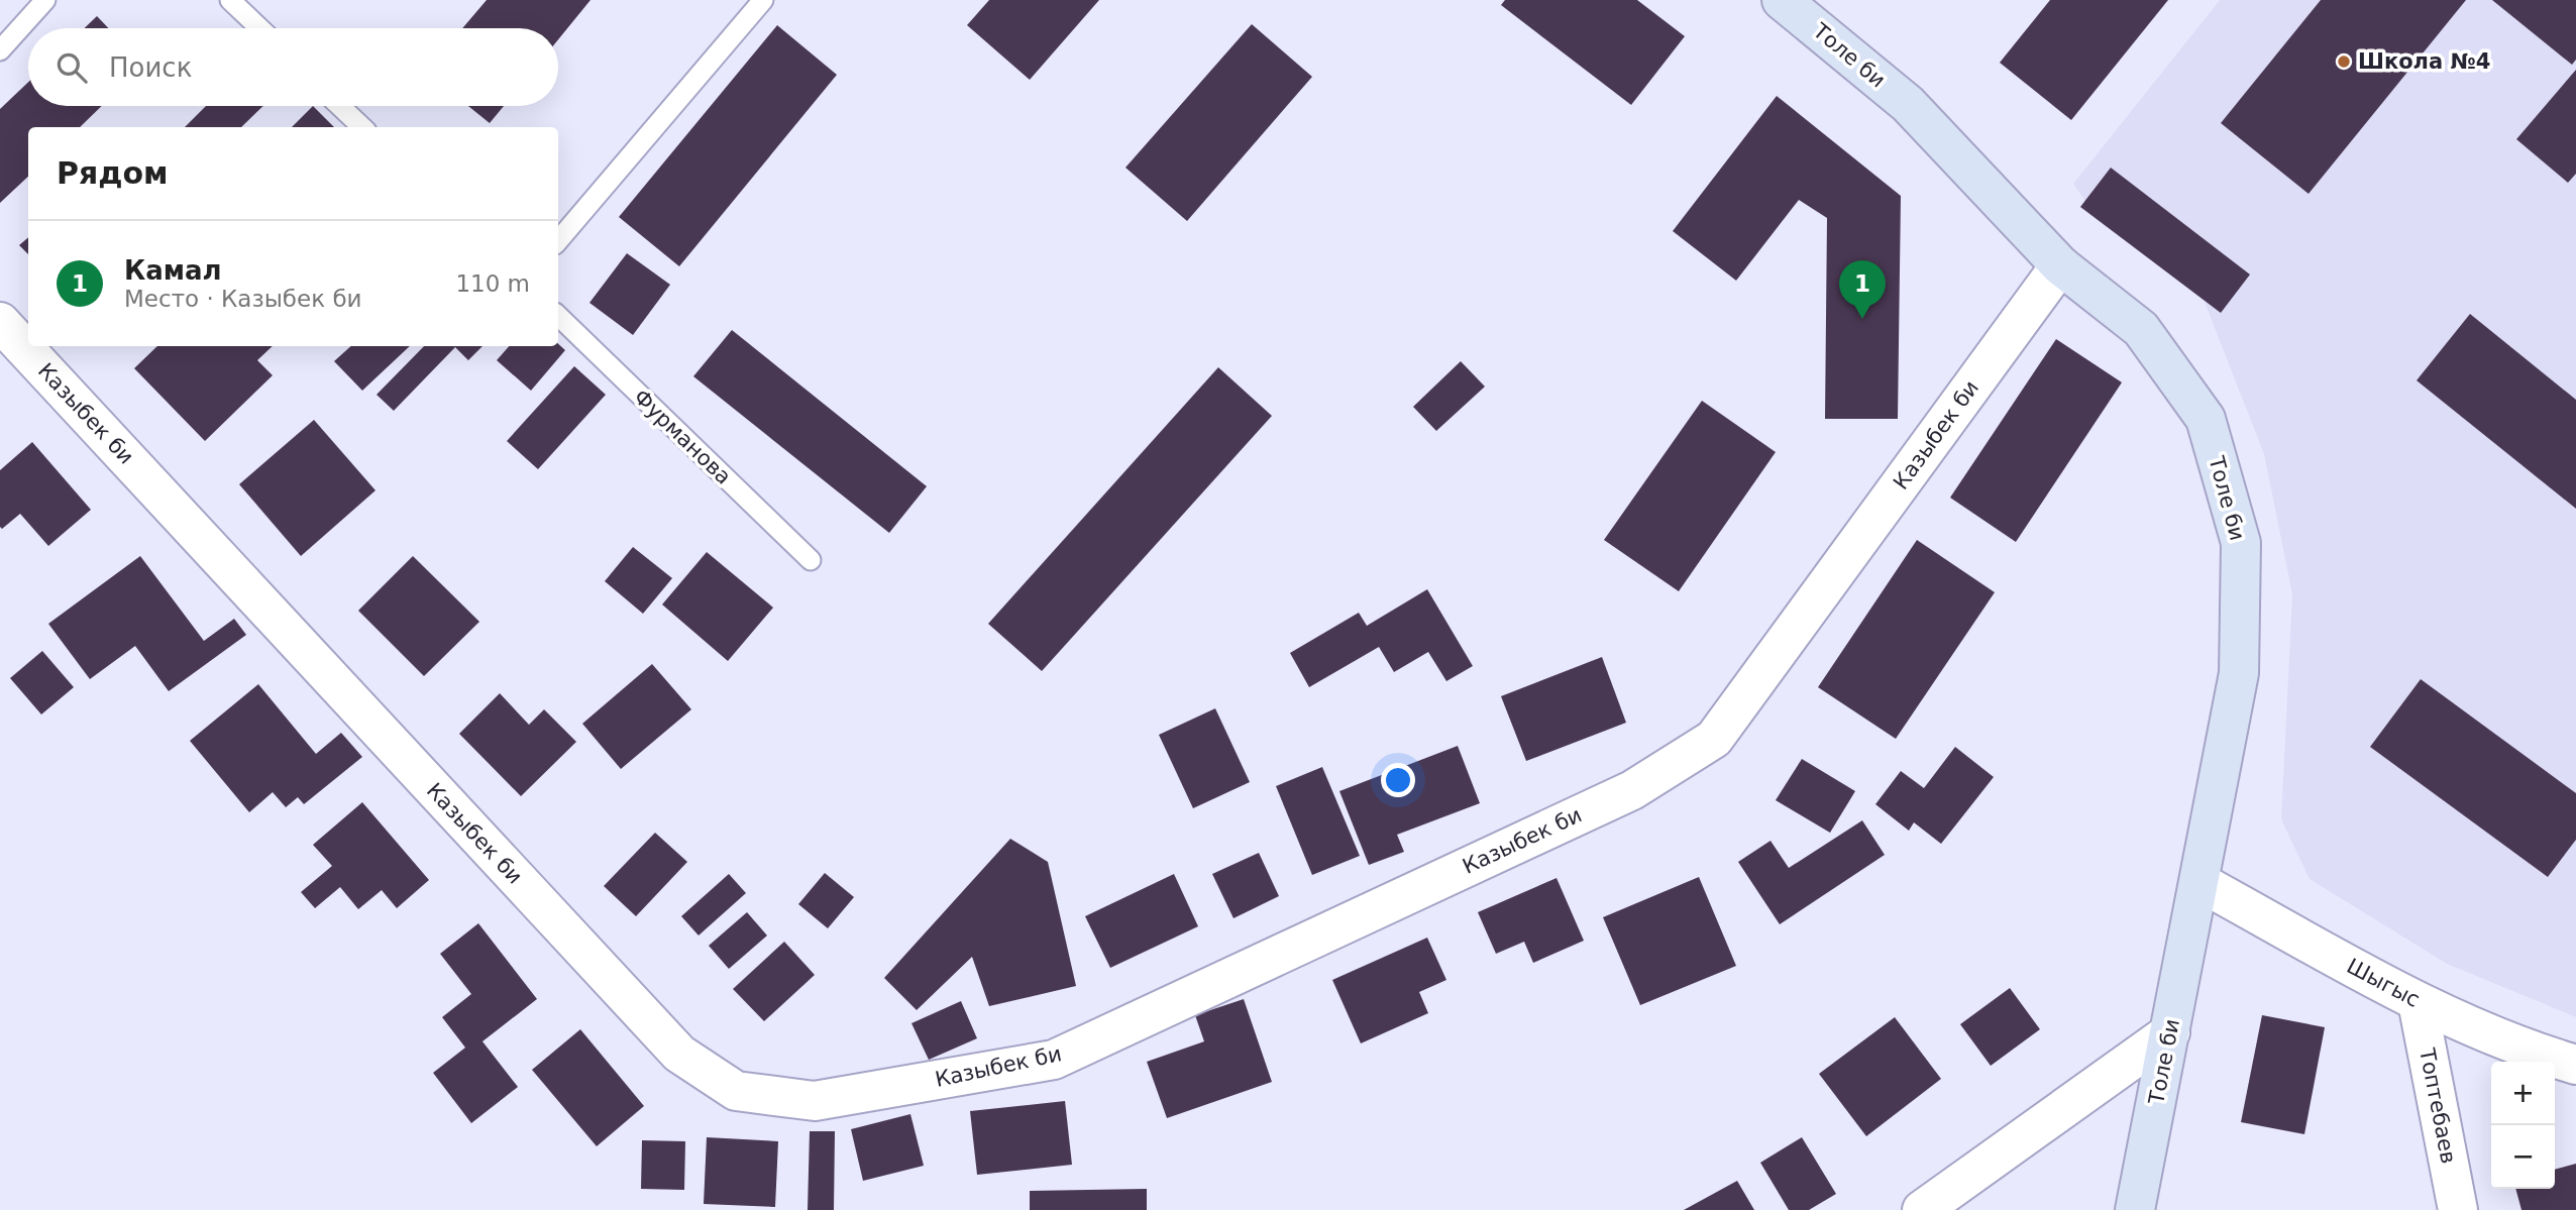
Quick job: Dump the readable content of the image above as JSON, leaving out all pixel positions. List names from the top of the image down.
{
  "streets": {
    "main road": ["Толе би"],
    "street": ["Казыбек би", "Шыгыс", "Топтебаев"],
    "lane": ["Фурманова"]
  },
  "crossings": [
    ["Толе би", "Казыбек би"],
    ["Толе би", "Шыгыс"],
    ["Шыгыс", "Топтебаев"]
  ],
  "places": ["Школа №4"],
  "page": {
    "search": "Поиск",
    "heading": "Рядом",
    "list": [
      {
        "mark": "1",
        "name": "Камал",
        "note": "Место · Казыбек би",
        "value": "110 m"
      }
    ],
    "pins": "1",
    "map_buttons": ["+", "−"]
  }
}
